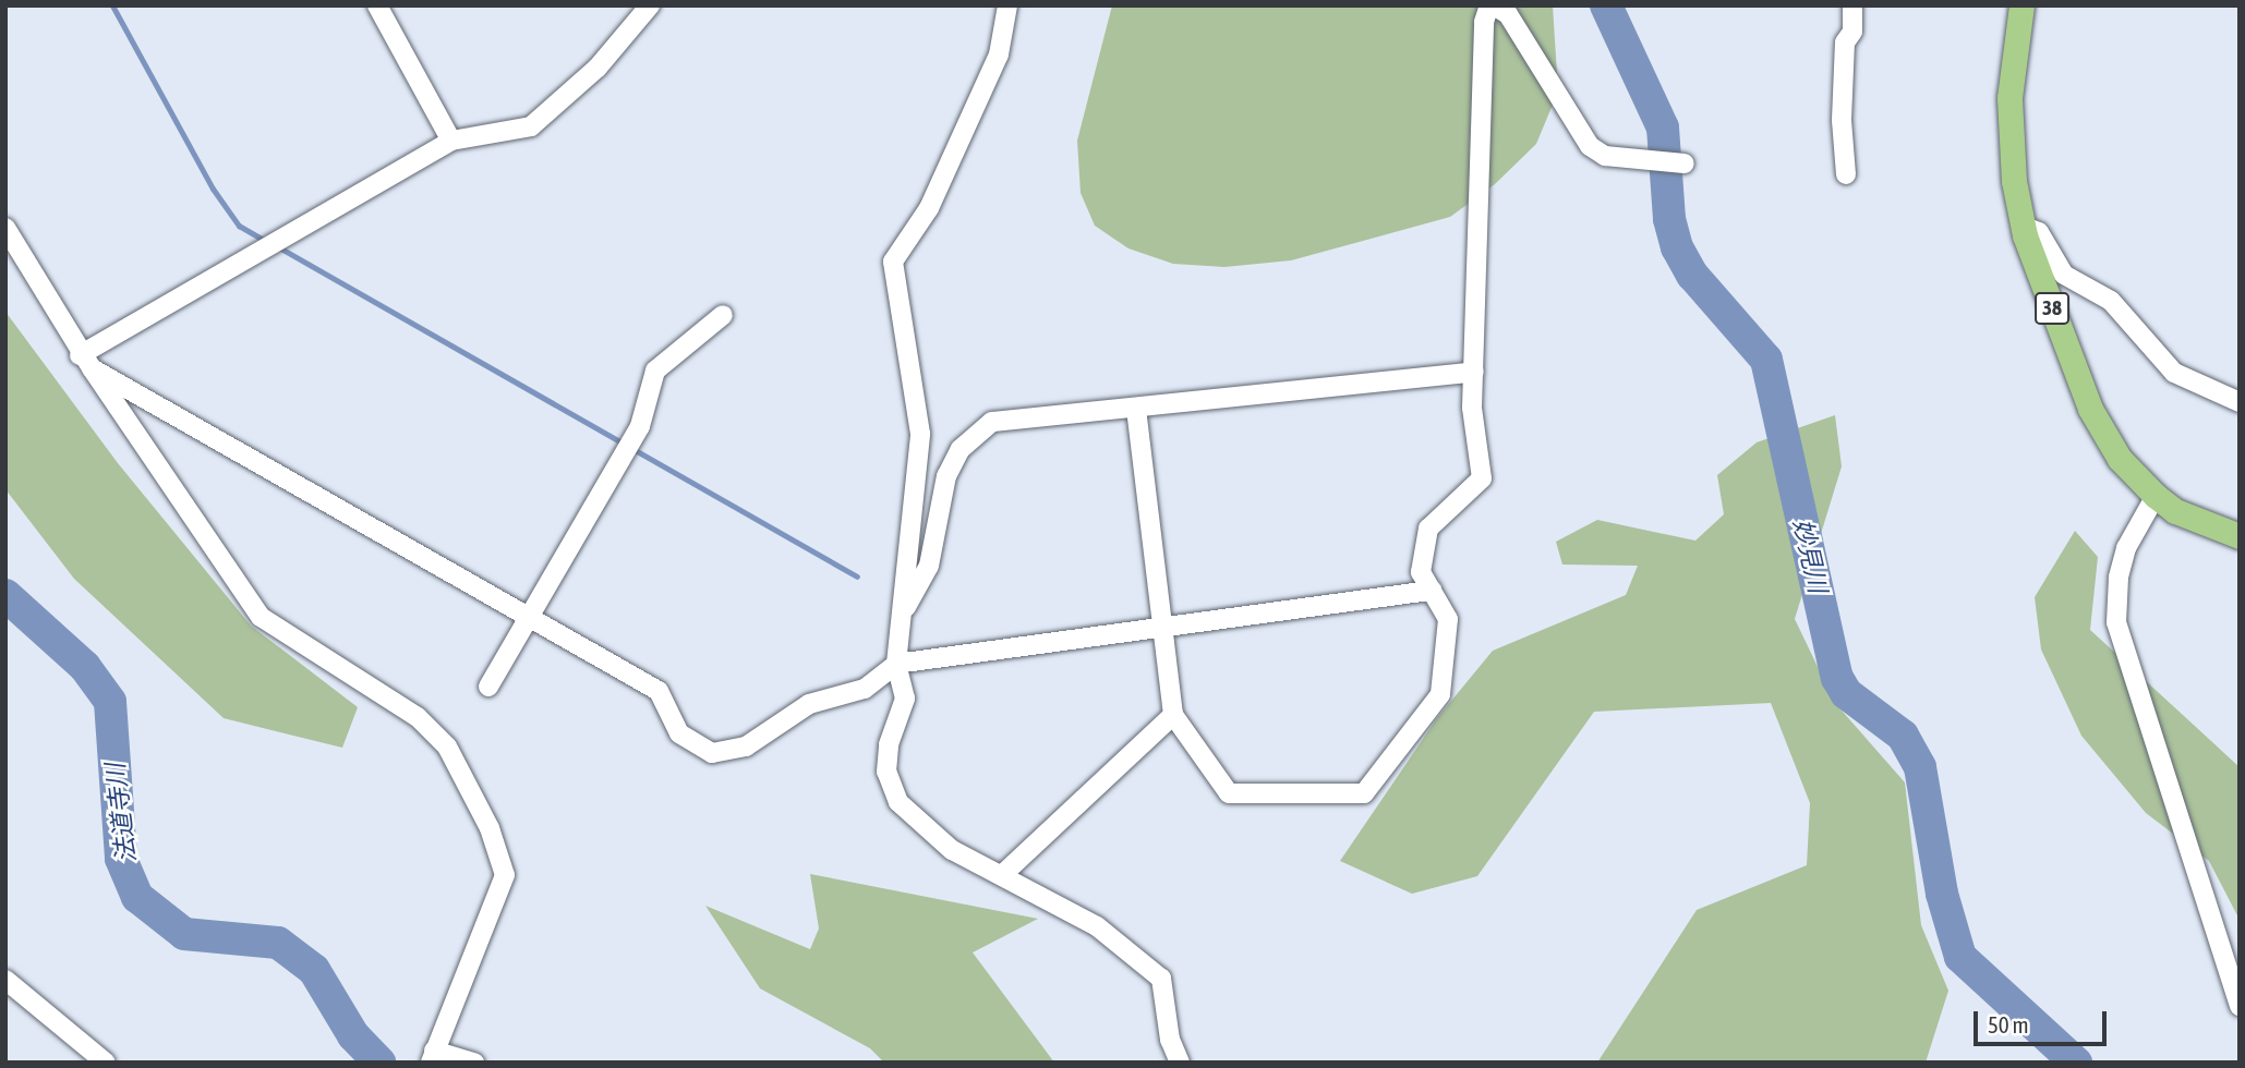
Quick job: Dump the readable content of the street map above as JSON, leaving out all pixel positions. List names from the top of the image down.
{
  "streets": {
    "main road": ["38"]
  },
  "water": ["妙見川", "法道寺川"],
  "scale_bar": "50 m"
}
